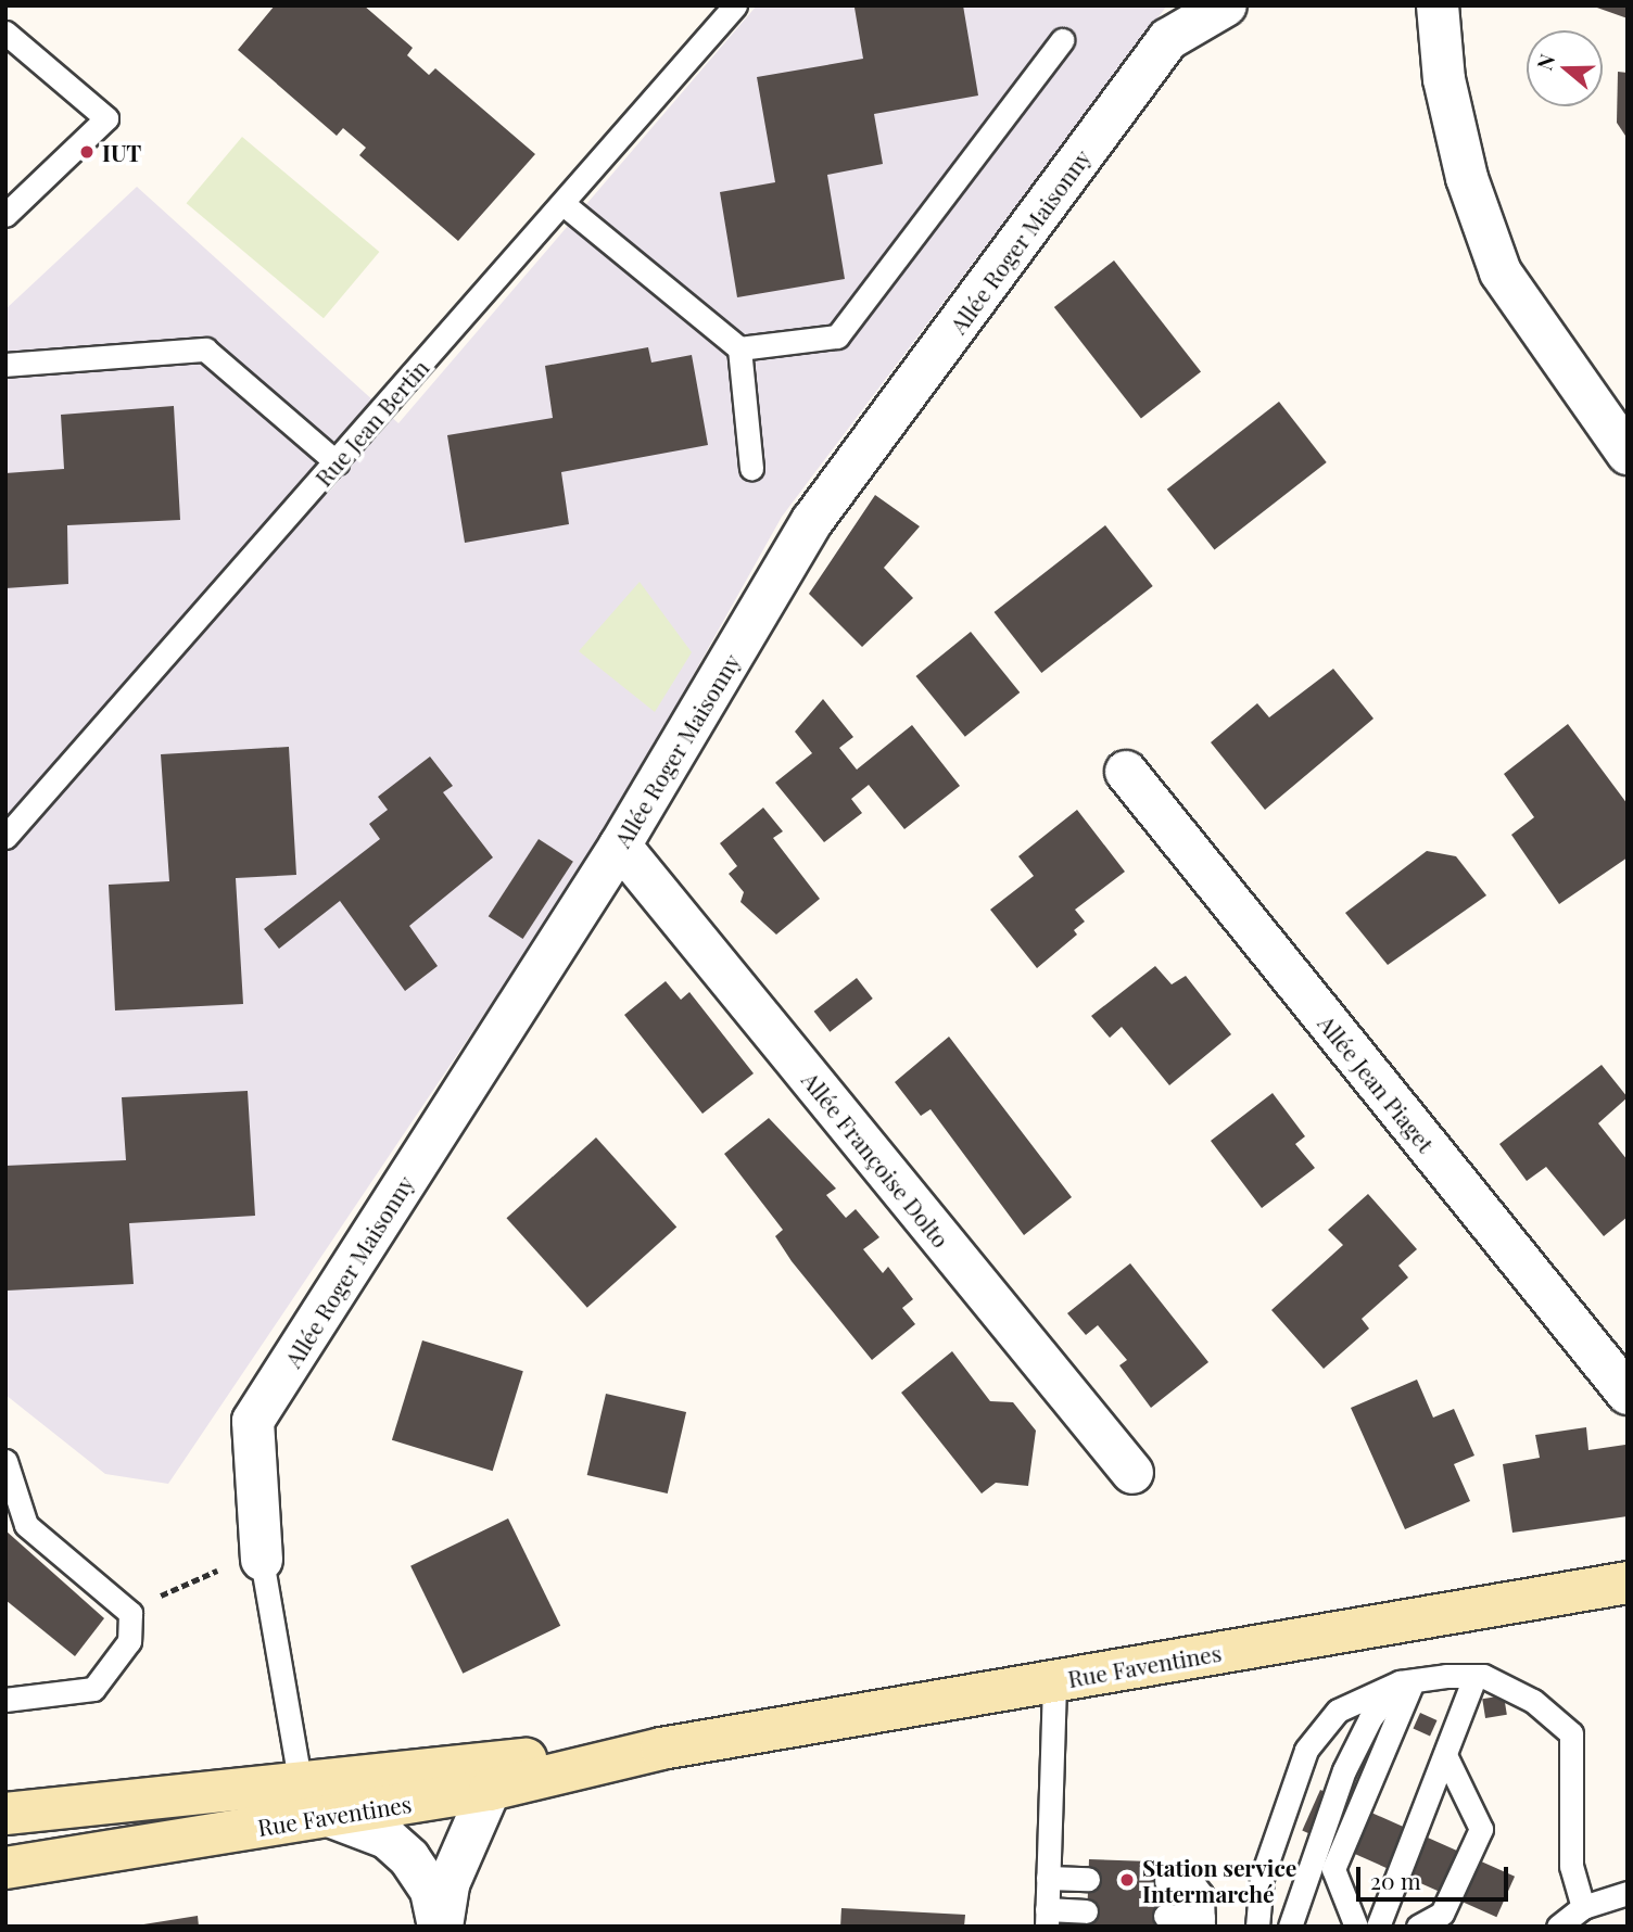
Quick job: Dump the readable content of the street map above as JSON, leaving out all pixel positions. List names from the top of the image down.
{
  "streets": {
    "main road": ["Rue Faventines"],
    "street": ["Allée Roger Maisonny", "Allée Jean Piaget", "Allée Françoise Dolto"],
    "lane": ["Rue Jean Bertin"]
  },
  "crossings": [
    ["Allée Roger Maisonny", "Allée Françoise Dolto"]
  ],
  "places": ["IUT", "Station service Intermarché"],
  "scale_bar": "20 m",
  "north": "left"
}
